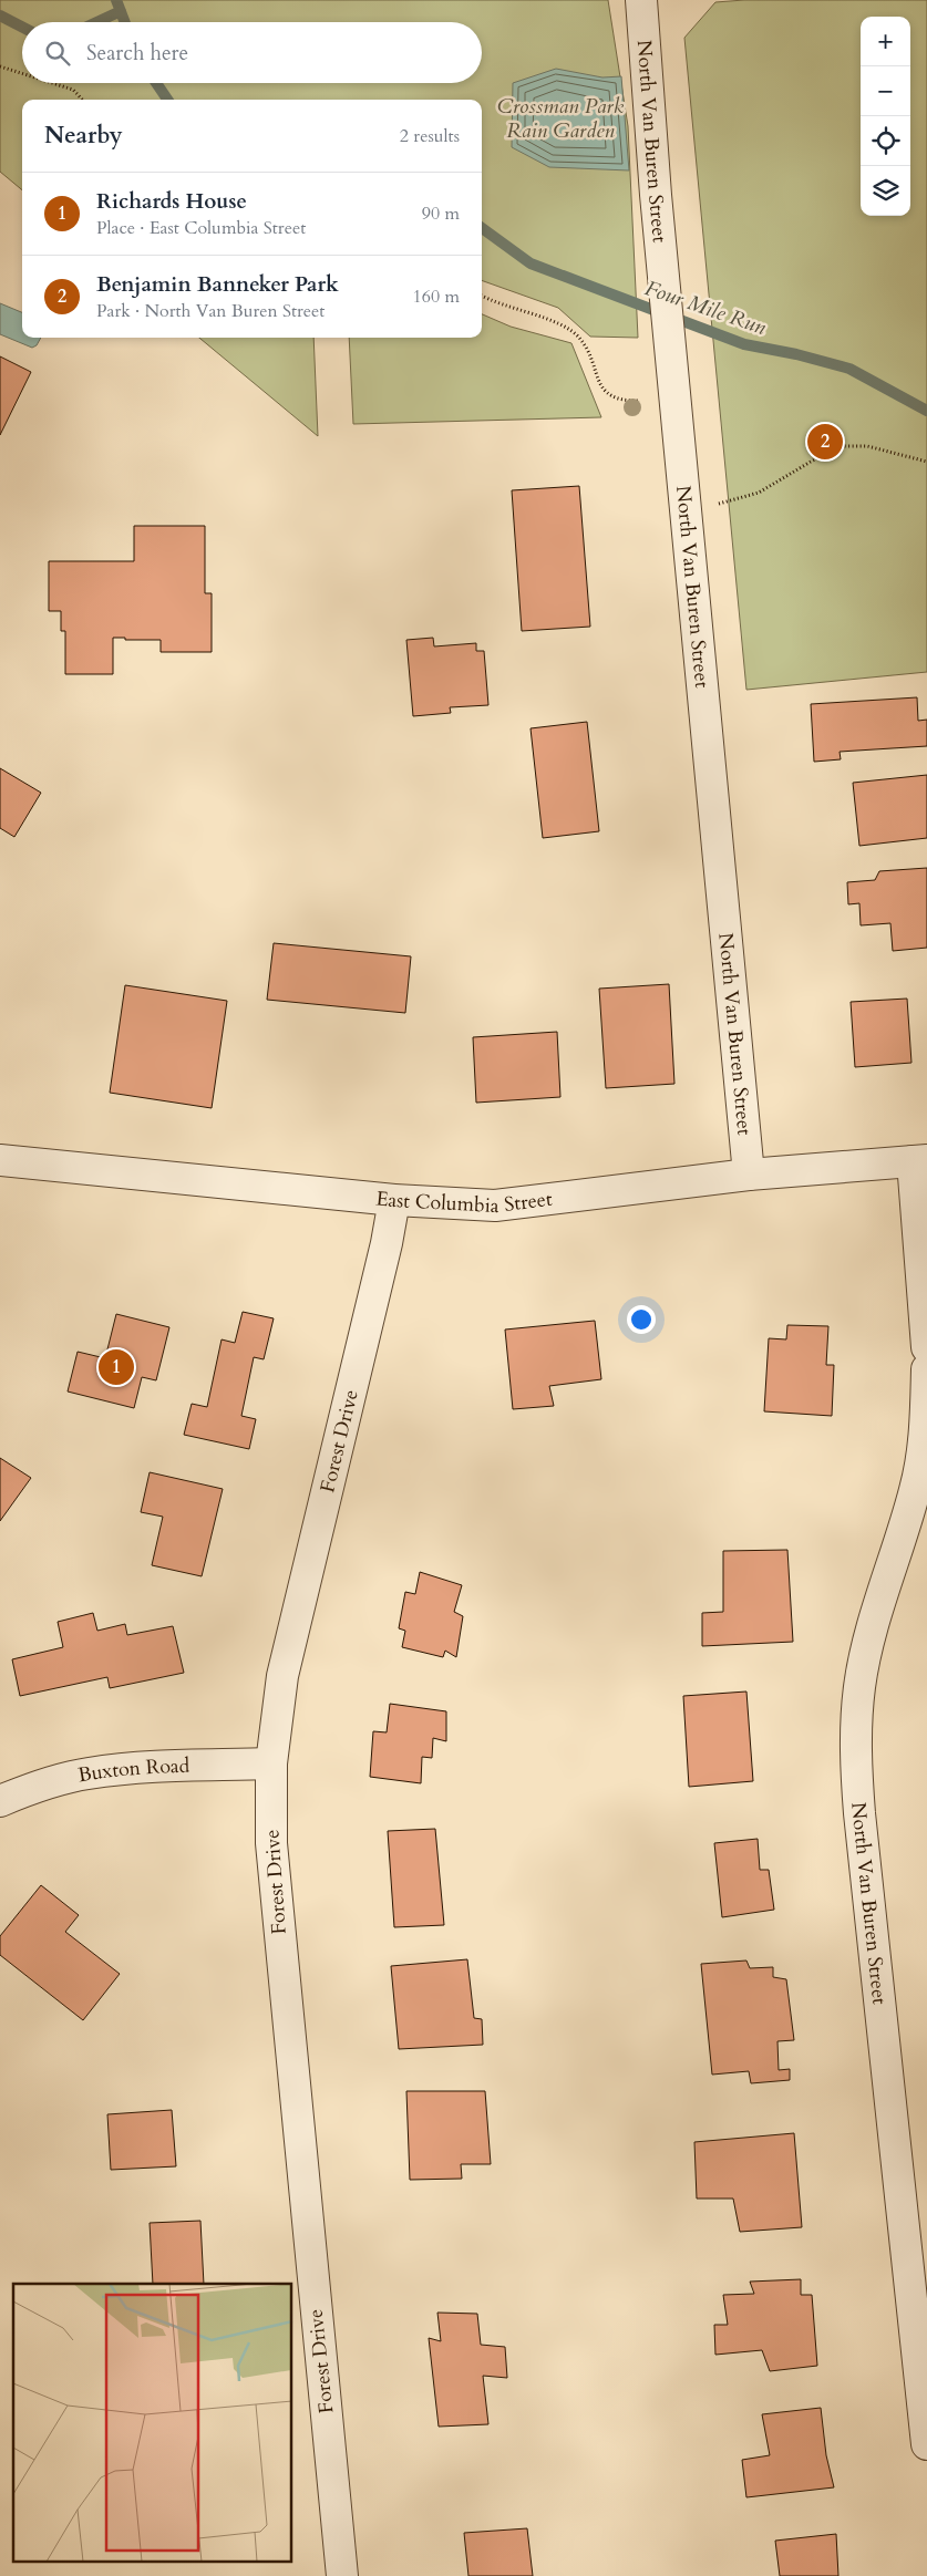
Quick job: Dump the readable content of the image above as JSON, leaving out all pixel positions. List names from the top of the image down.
{
  "streets": {
    "street": [
      "North Van Buren Street",
      "East Columbia Street",
      "Forest Drive",
      "Buxton Road"
    ]
  },
  "crossings": [
    ["North Van Buren Street", "East Columbia Street"],
    ["East Columbia Street", "Forest Drive"],
    ["Forest Drive", "Buxton Road"]
  ],
  "water": ["Crossman Park Rain Garden", "Four Mile Run"],
  "page": {
    "map_buttons": ["+", "−"],
    "search": "Search here",
    "heading": ["Nearby", "2 results"],
    "list": [
      {
        "mark": "1",
        "name": "Richards House",
        "note": "Place · East Columbia Street",
        "value": "90 m"
      },
      {
        "mark": "2",
        "name": "Benjamin Banneker Park",
        "note": "Park · North Van Buren Street",
        "value": "160 m"
      }
    ],
    "pins": ["2", "1"]
  }
}
